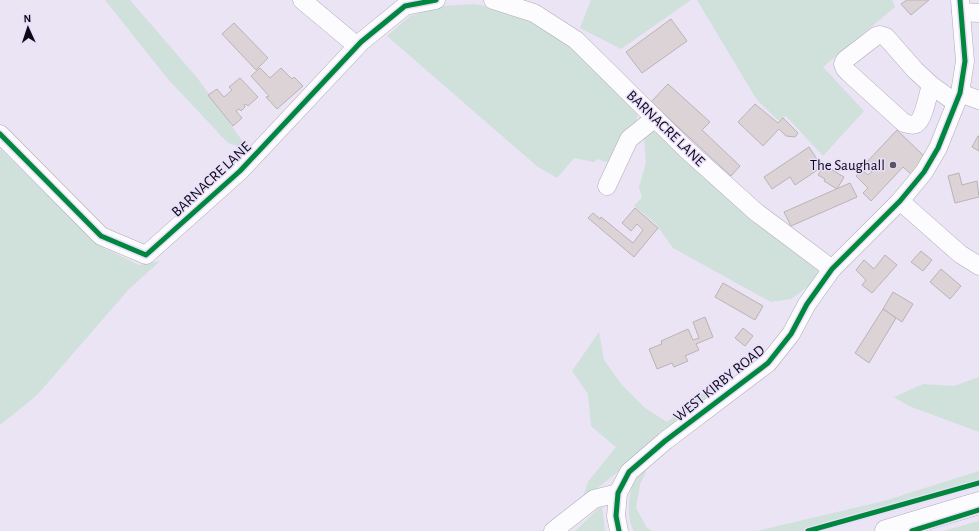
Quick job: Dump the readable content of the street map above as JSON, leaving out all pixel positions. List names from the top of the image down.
{
  "streets": {
    "street": ["BARNACRE LANE", "WEST KIRBY ROAD"]
  },
  "crossings": [
    ["BARNACRE LANE", "WEST KIRBY ROAD"]
  ],
  "places": ["The Saughall"],
  "north": "top"
}
